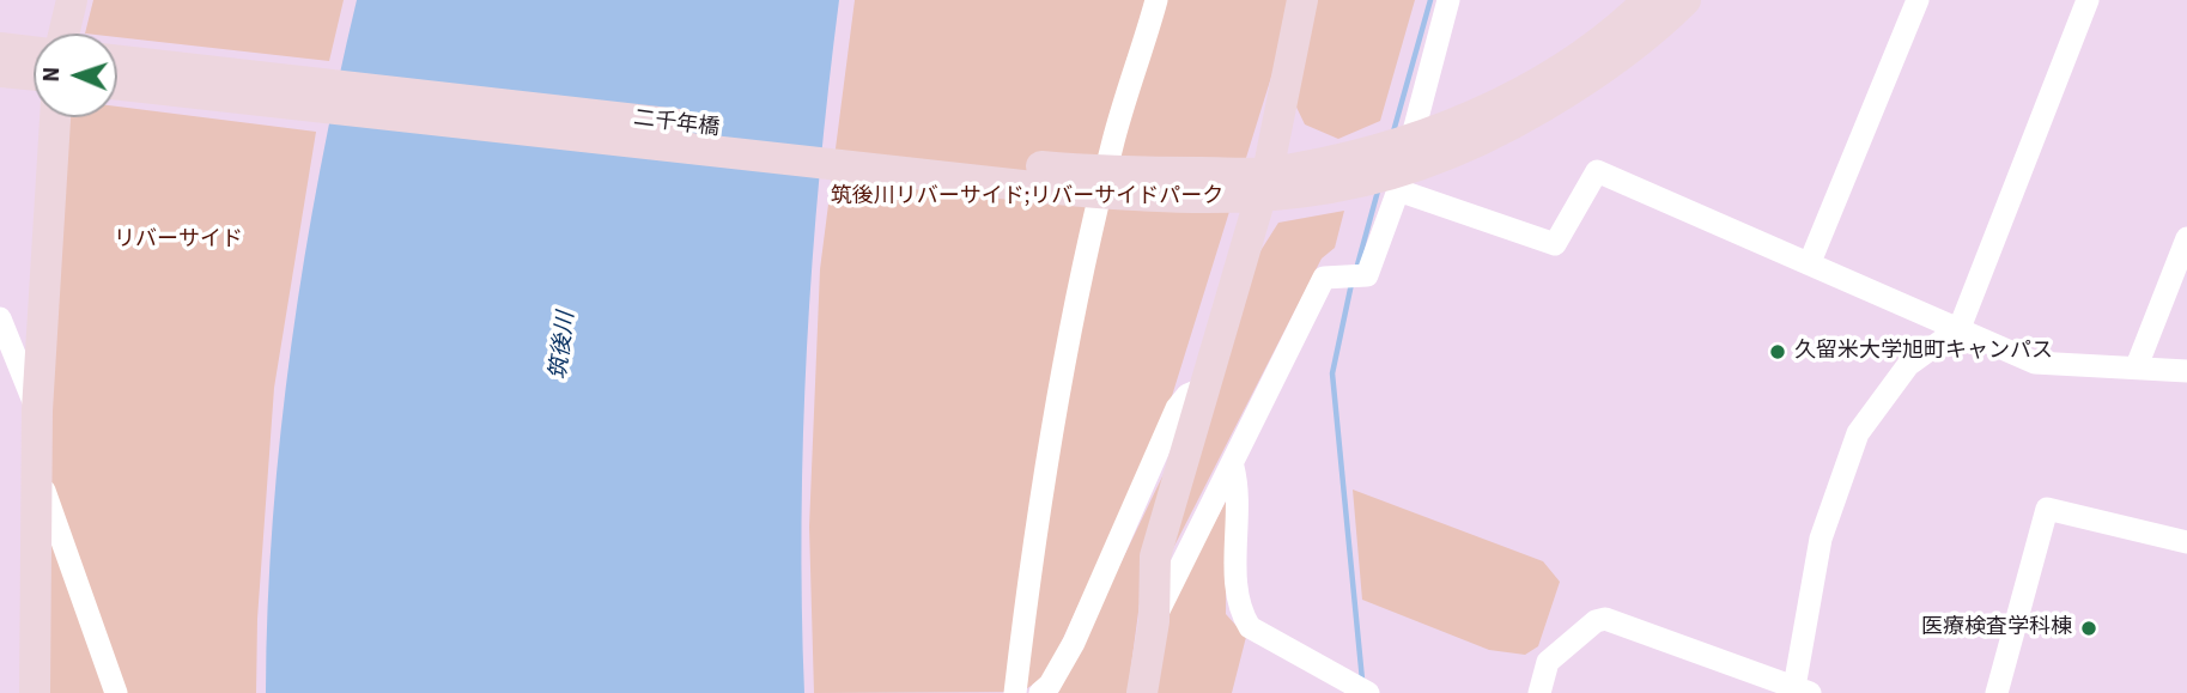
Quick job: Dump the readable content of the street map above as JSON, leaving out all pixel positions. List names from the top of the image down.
{
  "streets": {
    "street": ["二千年橋"]
  },
  "water": ["筑後川"],
  "parks": ["筑後川リバーサイド;リバーサイドパーク", "リバーサイド"],
  "places": ["久留米大学旭町キャンパス", "医療検査学科棟"],
  "north": "left"
}
